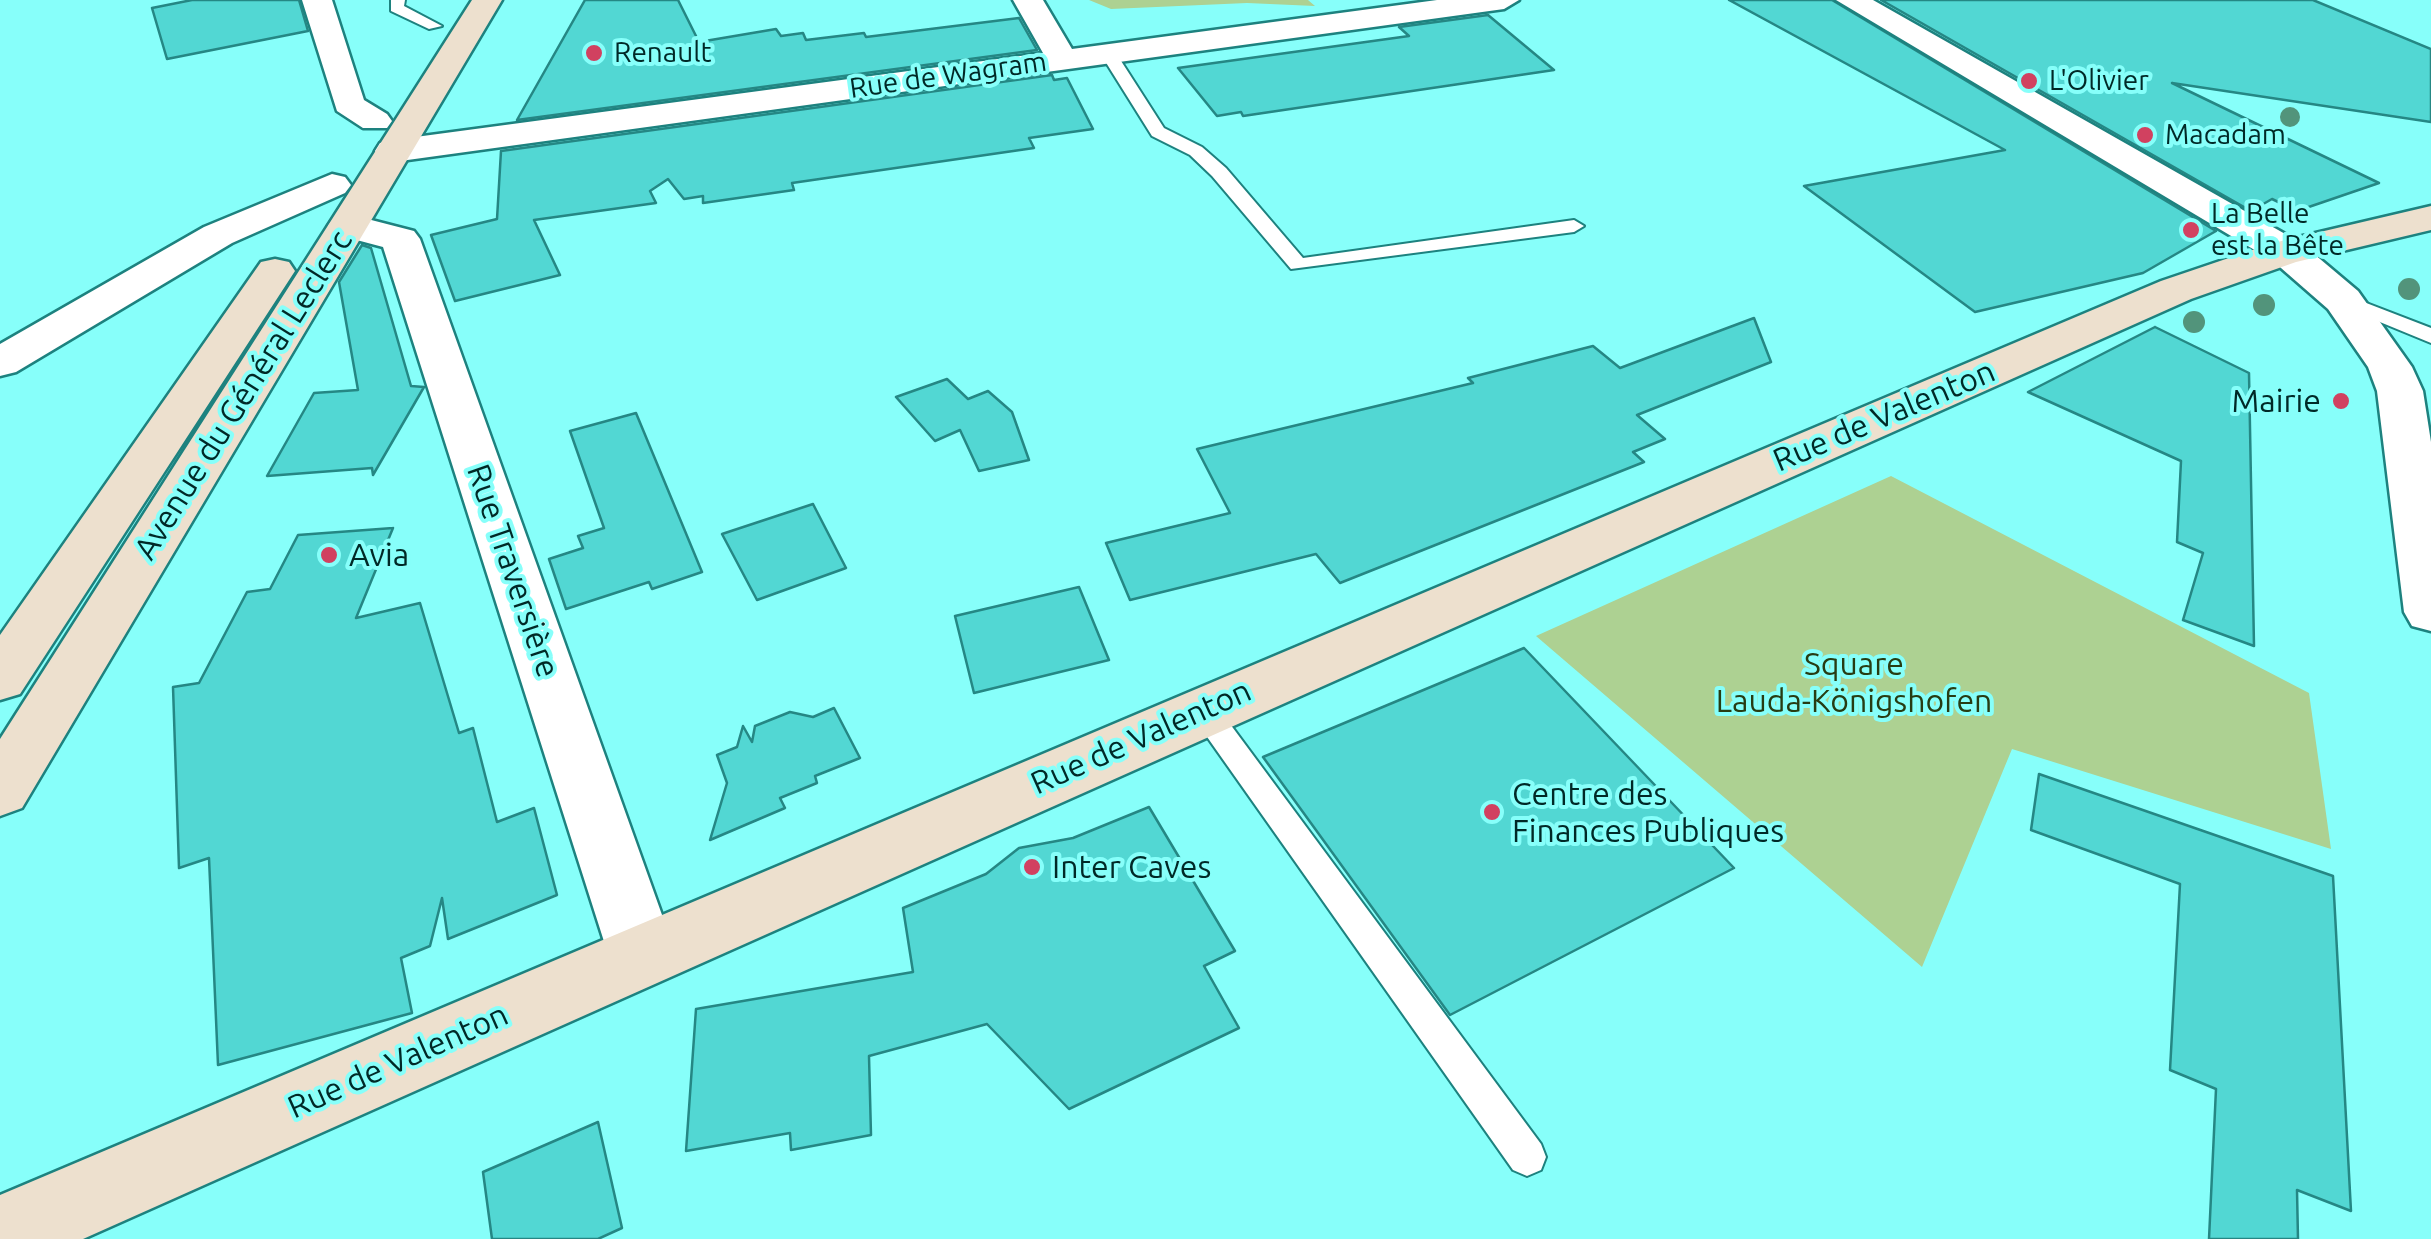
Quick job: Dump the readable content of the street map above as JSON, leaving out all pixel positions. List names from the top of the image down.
{
  "streets": {
    "main road": ["Avenue du Général Leclerc", "Rue de Valenton"],
    "street": ["Rue de Wagram", "Rue Traversière"]
  },
  "crossings": [
    ["Rue de Wagram", "Avenue du Général Leclerc"],
    ["Avenue du Général Leclerc", "Rue Traversière"],
    ["Rue de Valenton", "Rue Traversière"]
  ],
  "parks": ["Square Lauda-Königshofen"],
  "places": [
    "Renault",
    "L'Olivier",
    "Macadam",
    "La Belle est la Bête",
    "Mairie",
    "Avia",
    "Centre des Finances Publiques",
    "Inter Caves"
  ]
}
